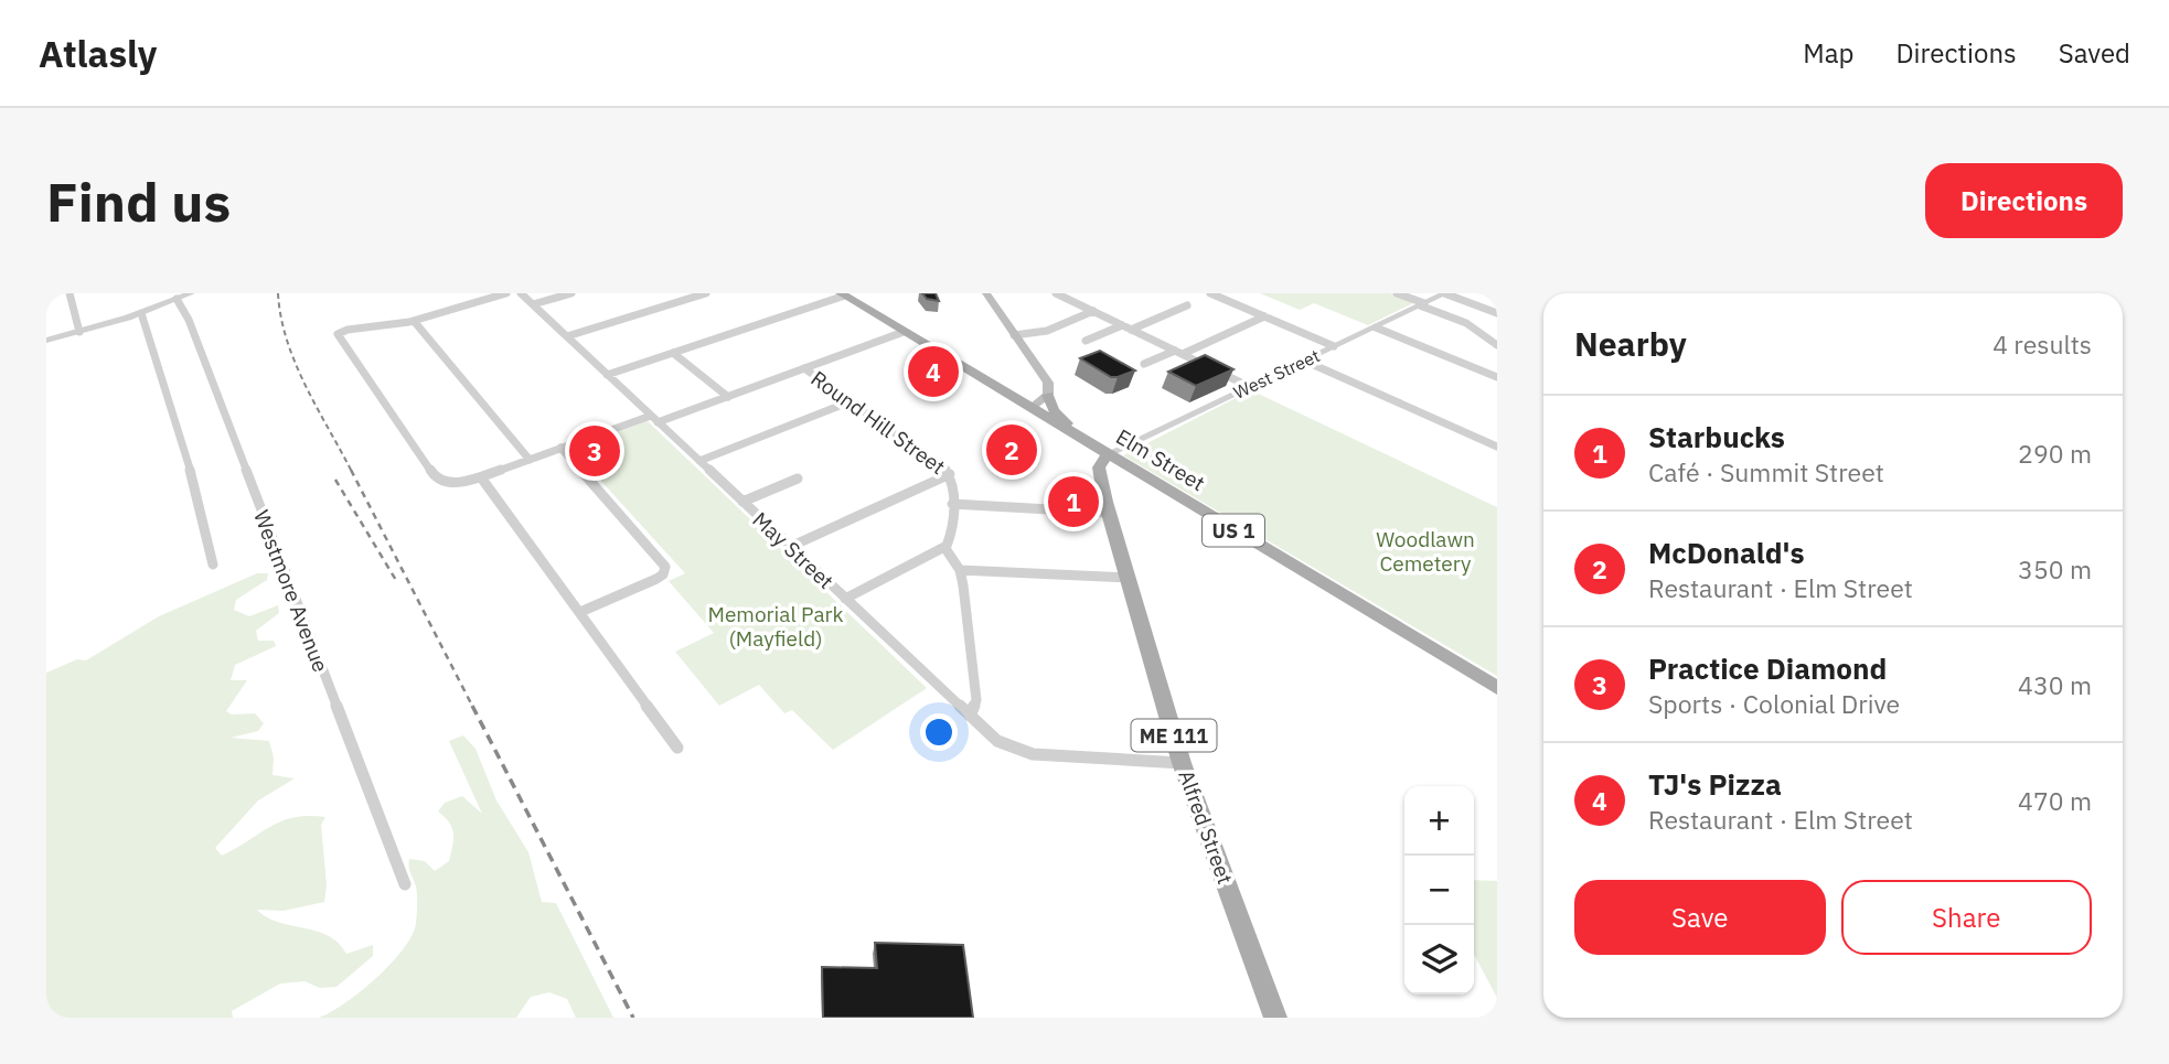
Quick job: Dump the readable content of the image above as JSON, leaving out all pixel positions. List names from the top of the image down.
{
  "streets": {
    "main road": [
      "Elm Street",
      "US 1",
      "ME 111",
      "Alfred Street"
    ],
    "street": [
      "West Street",
      "Round Hill Street",
      "May Street",
      "Westmore Avenue"
    ]
  },
  "crossings": [
    ["West Street", "Elm Street"],
    ["West Street", "Alfred Street"],
    ["Elm Street", "Alfred Street"],
    ["May Street", "Alfred Street"]
  ],
  "parks": ["Woodlawn Cemetery", "Memorial Park (Mayfield)"],
  "page": {
    "header": "Atlasly",
    "nav": ["Map", "Directions", "Saved"],
    "buttons": [
      "Directions",
      ["Save", "Share"]
    ],
    "title": "Find us",
    "heading": ["Nearby", "4 results"],
    "pins": [
      "4",
      "2",
      "3",
      "1"
    ],
    "list": [
      {
        "mark": "1",
        "name": "Starbucks",
        "note": "Café · Summit Street",
        "value": "290 m"
      },
      {
        "mark": "2",
        "name": "McDonald's",
        "note": "Restaurant · Elm Street",
        "value": "350 m"
      },
      {
        "mark": "3",
        "name": "Practice Diamond",
        "note": "Sports · Colonial Drive",
        "value": "430 m"
      },
      {
        "mark": "4",
        "name": "TJ's Pizza",
        "note": "Restaurant · Elm Street",
        "value": "470 m"
      }
    ],
    "map_buttons": ["+", "−"]
  }
}
